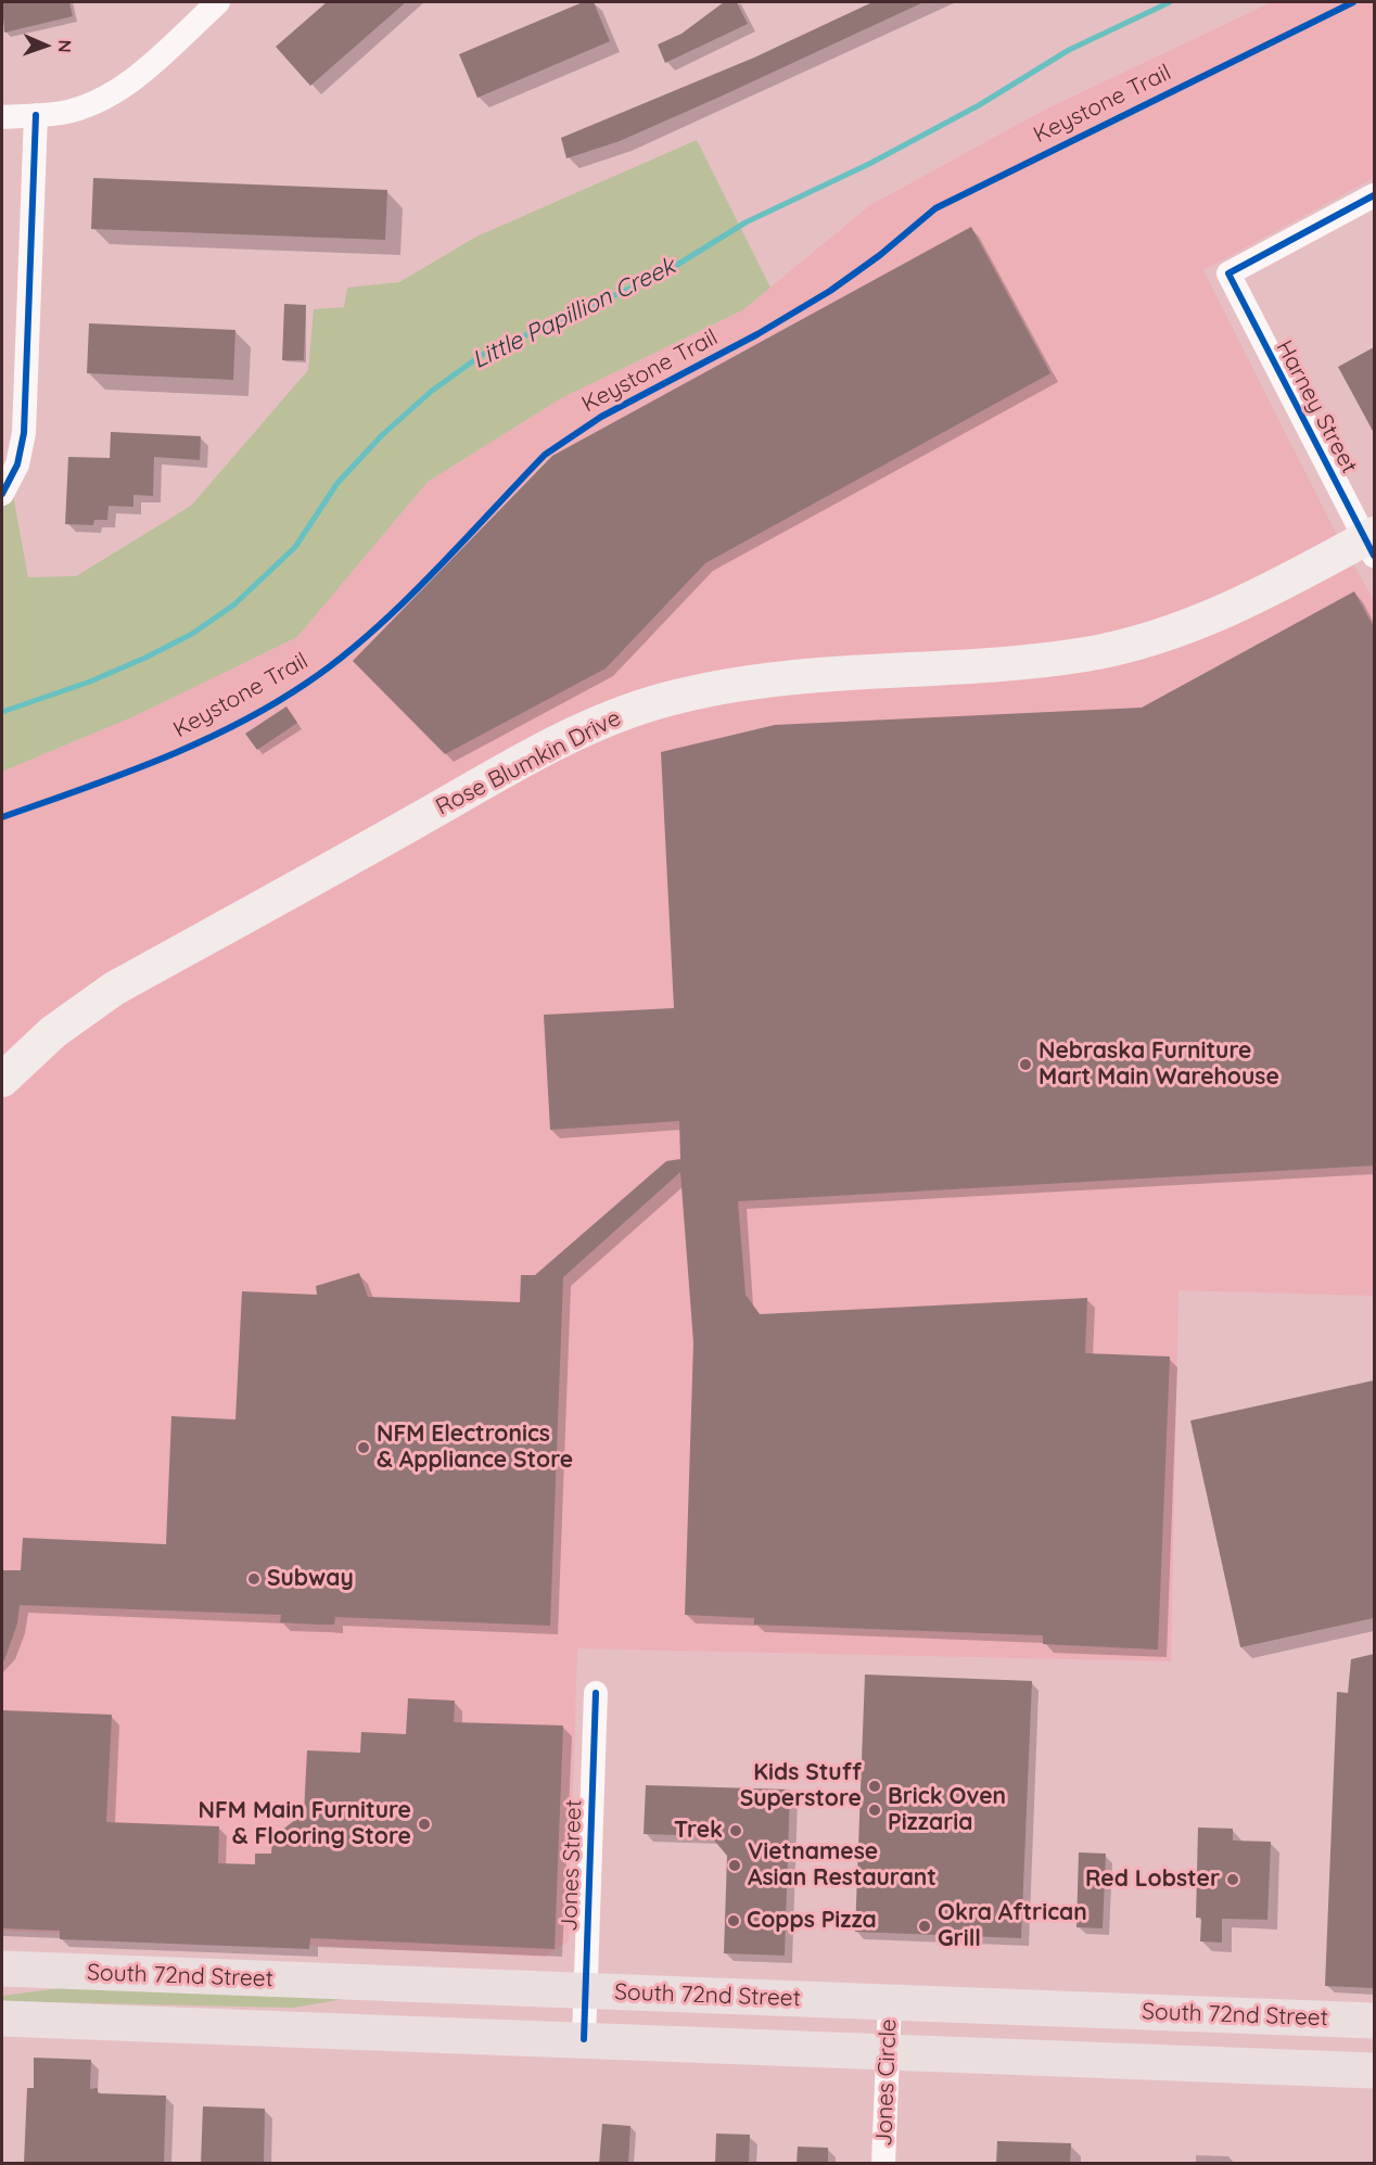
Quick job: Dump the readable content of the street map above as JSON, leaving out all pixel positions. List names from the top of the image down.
{
  "streets": {
    "main road": ["Rose Blumkin Drive", "South 72nd Street"],
    "street": ["Harney Street", "Jones Street", "Jones Circle"],
    "cycle path": ["Keystone Trail"]
  },
  "crossings": [
    ["Harney Street", "Rose Blumkin Drive"],
    ["Jones Street", "South 72nd Street"],
    ["South 72nd Street", "Jones Circle"]
  ],
  "water": ["Little Papillion Creek"],
  "places": [
    "Nebraska Furniture Mart Main Warehouse",
    "NFM Electronics & Appliance Store",
    "Subway",
    "Kids Stuff Superstore",
    "Brick Oven Pizzaria",
    "NFM Main Furniture & Flooring Store",
    "Trek",
    "Vietnamese Asian Restaurant",
    "Red Lobster",
    "Copps Pizza",
    "Okra Aftrican Grill"
  ],
  "north": "right"
}
